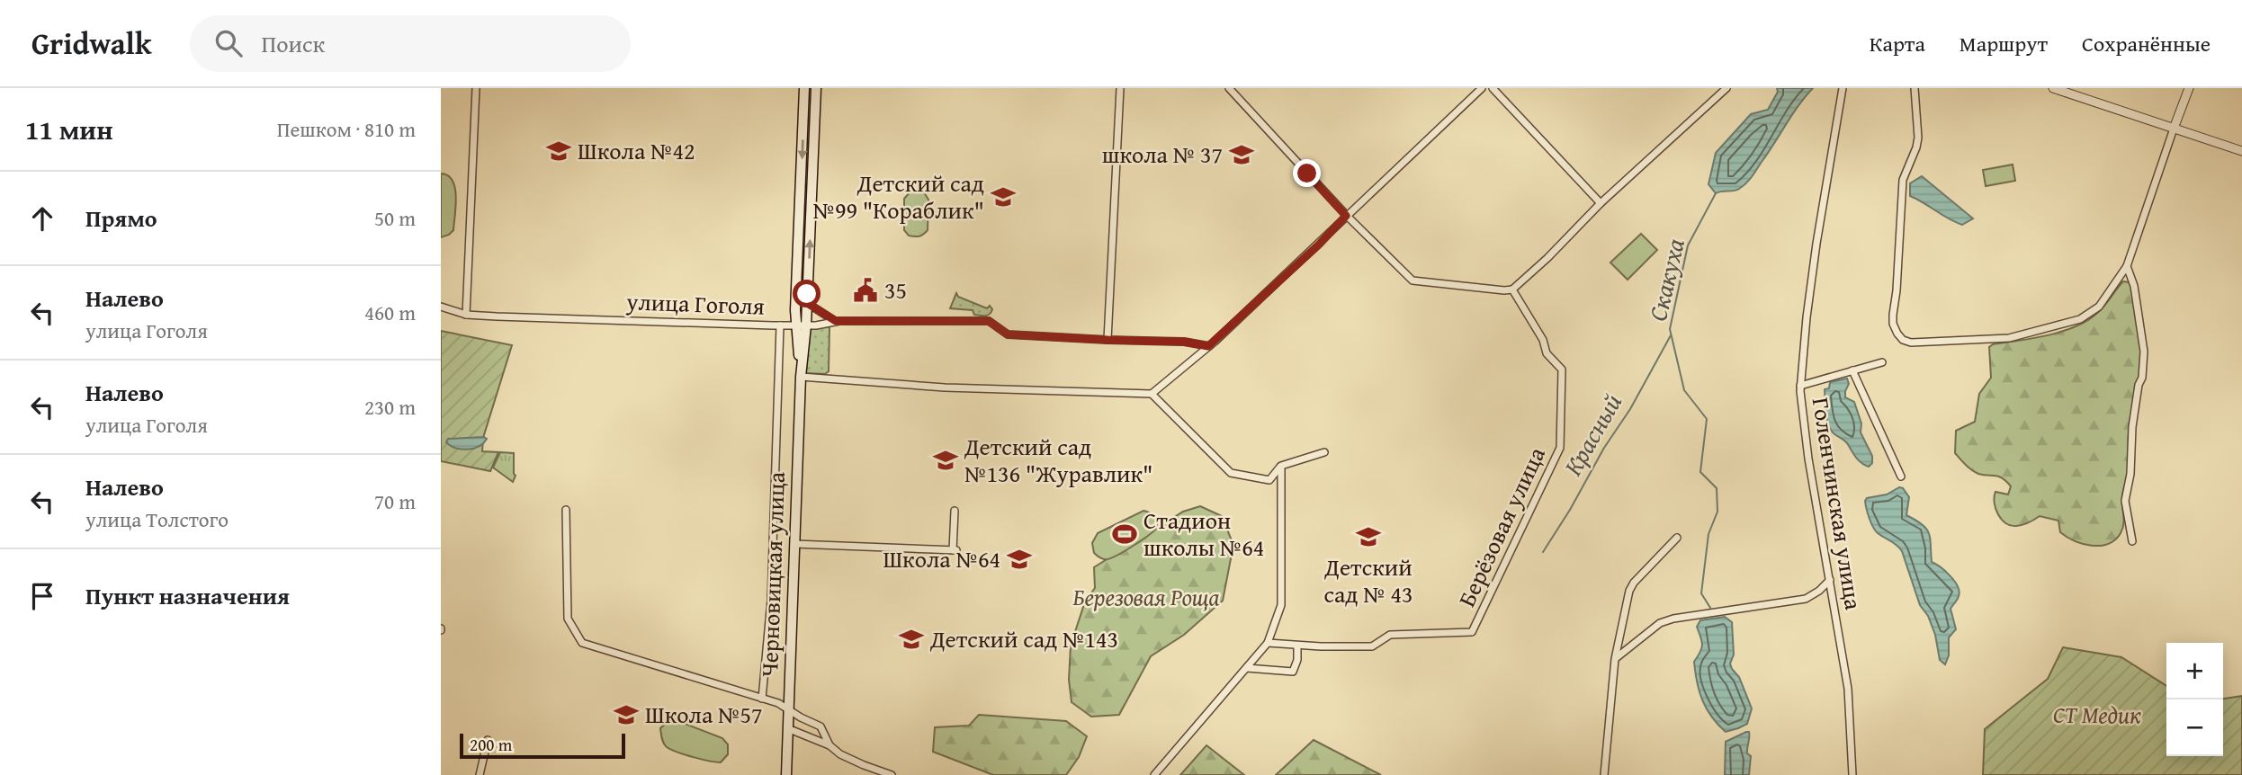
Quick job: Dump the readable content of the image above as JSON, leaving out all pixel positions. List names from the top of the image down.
{
  "streets": {
    "main road": ["Черновицкая улица"],
    "street": ["улица Гоголя", "Голенчинская улица", "Берёзовая улица"]
  },
  "crossings": [
    ["улица Гоголя", "Черновицкая улица"]
  ],
  "water": ["Скакуха", "Красный"],
  "parks": ["Березовая Роща", "СТ Медик"],
  "places": {
    "school or university": [
      "Школа №42",
      "школа № 37",
      "Детский сад №99 \"Кораблик\"",
      "Детский сад №136 \"Журавлик\"",
      "Детский сад № 43",
      "Школа №64",
      "Детский сад №143",
      "Школа №57"
    ],
    "public building": ["35"],
    "sports": ["Стадион школы №64"]
  },
  "scale_bar": "200 m",
  "page": {
    "header": "Gridwalk",
    "search": "Поиск",
    "nav": ["Карта", "Маршрут", "Сохранённые"],
    "heading": ["11 мин", "Пешком · 810 m"],
    "list": [
      ["Прямо", "50 m"],
      ["Налево", "улица Гоголя", "460 m"],
      ["Налево", "улица Гоголя", "230 m"],
      ["Налево", "улица Толстого", "70 m"],
      "Пункт назначения"
    ],
    "map_buttons": ["+", "−"],
    "scale": "200 m"
  }
}
